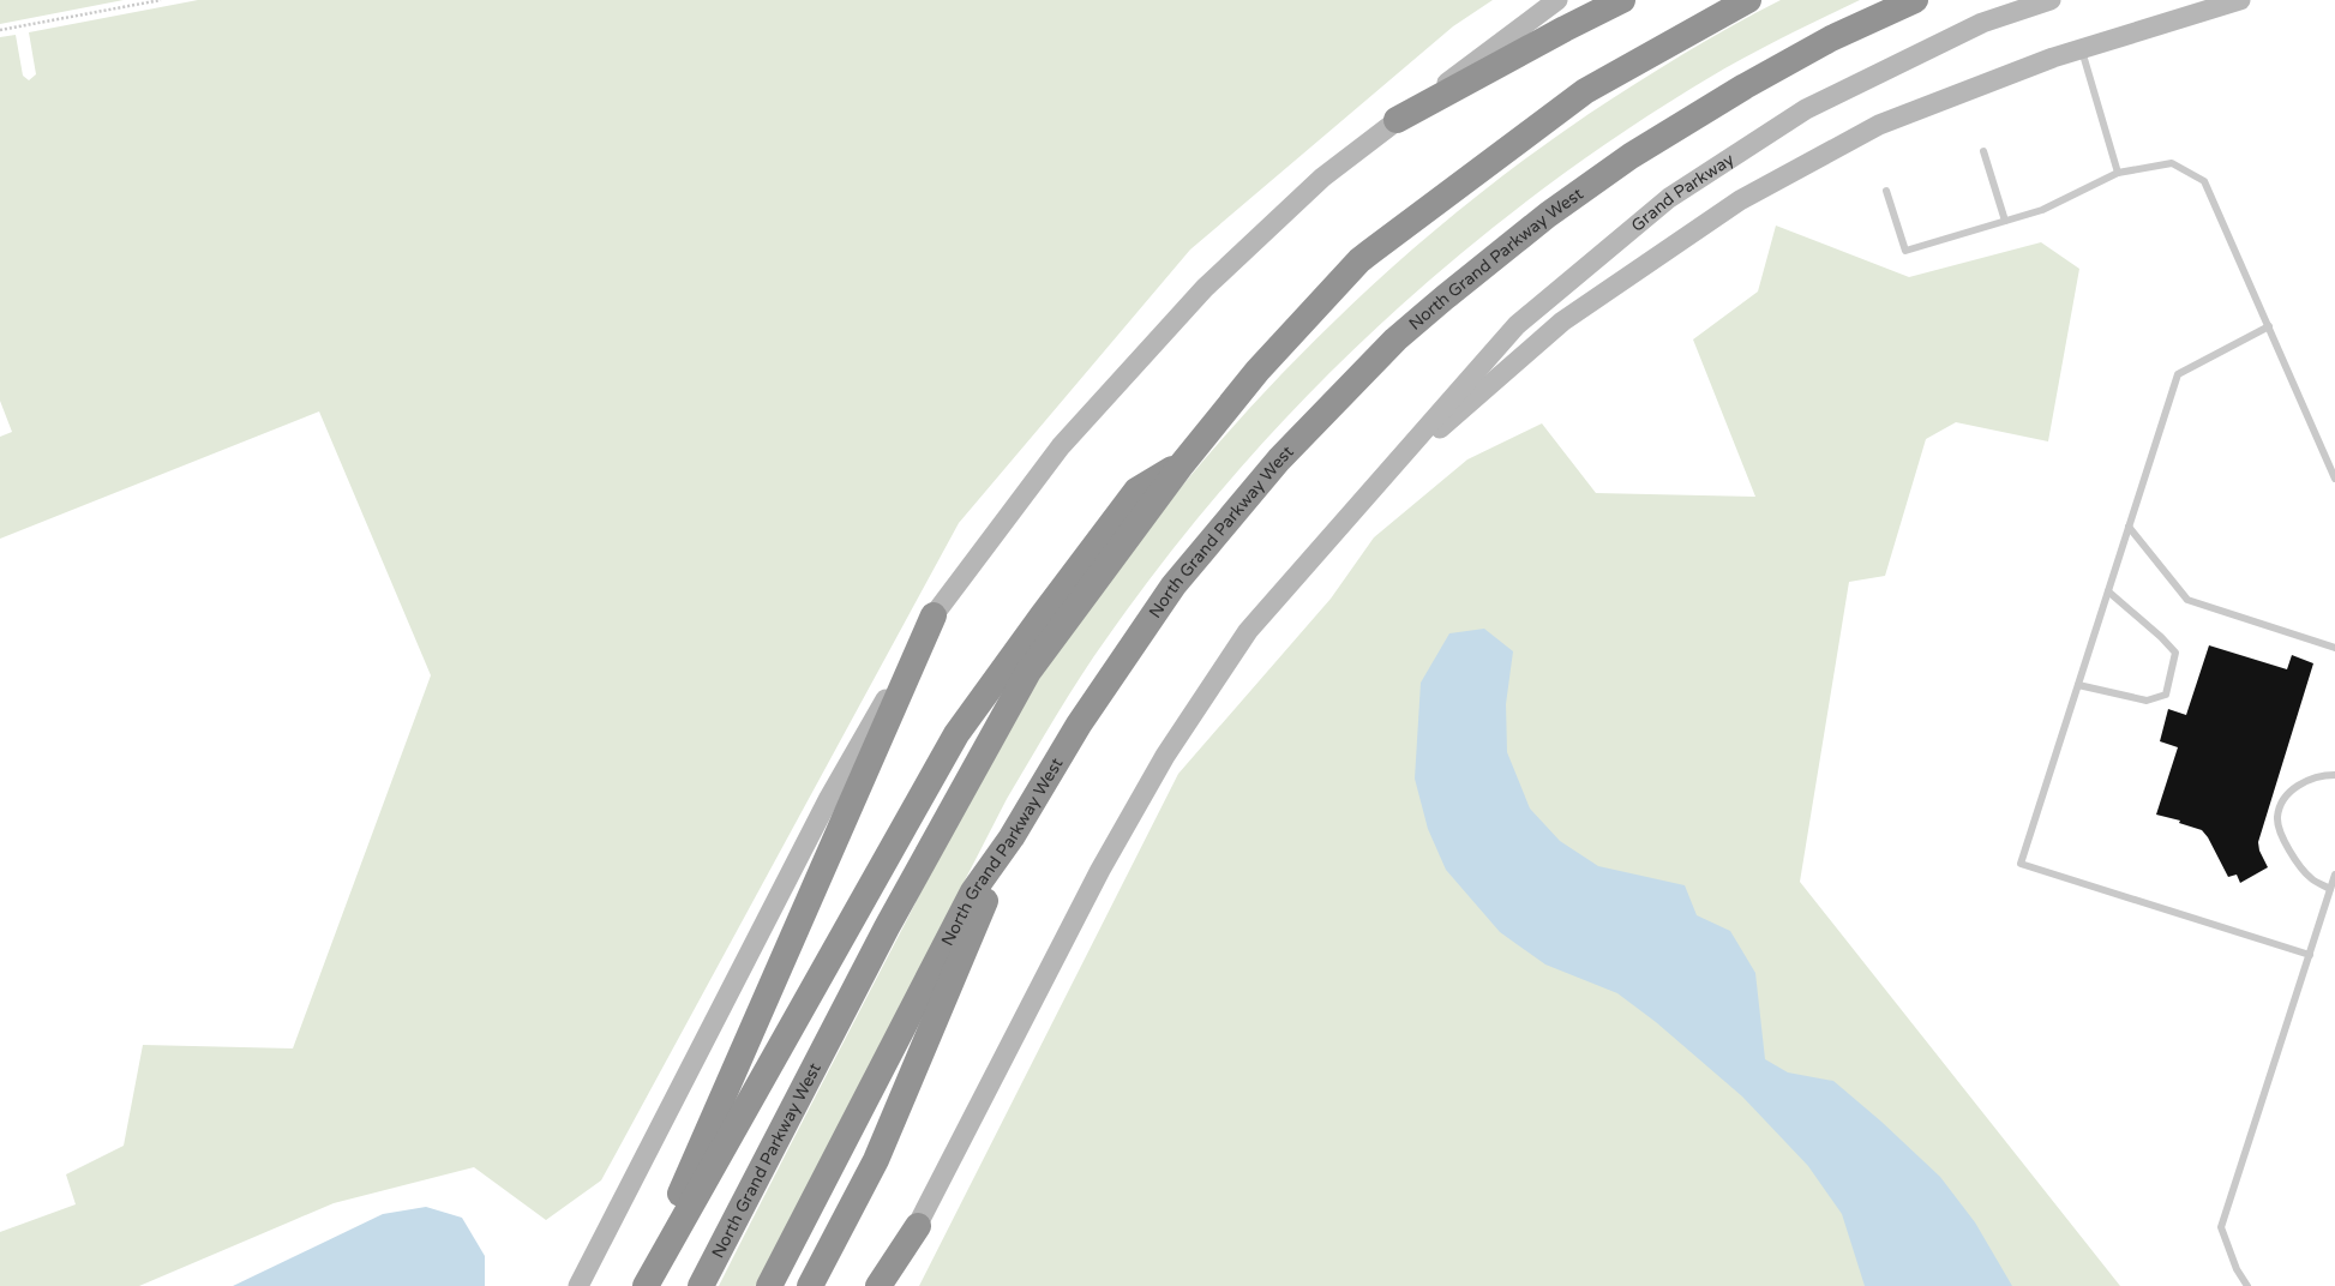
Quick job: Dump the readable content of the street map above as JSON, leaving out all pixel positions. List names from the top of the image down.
{
  "streets": {
    "highway": ["North Grand Parkway West"],
    "main road": ["Grand Parkway"]
  }
}
